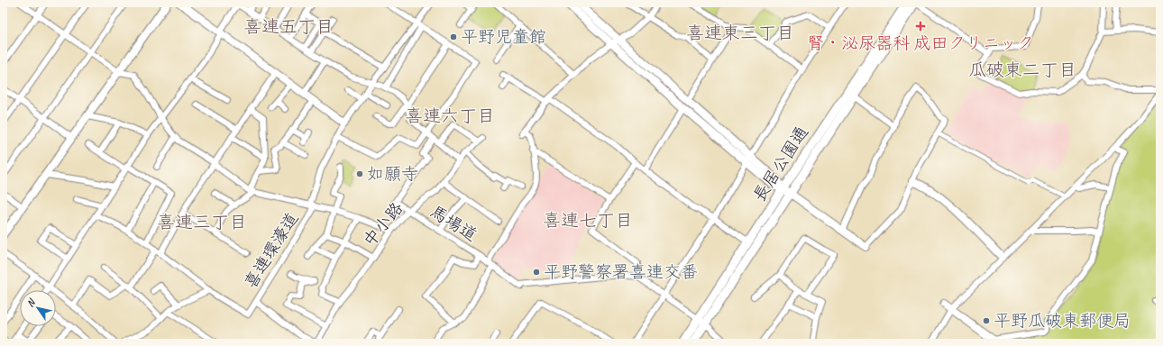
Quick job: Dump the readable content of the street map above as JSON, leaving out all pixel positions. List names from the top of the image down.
{
  "streets": {
    "main road": ["長居公園通"],
    "street": ["馬場道", "中小路", "喜連環濠道"]
  },
  "crossings": [
    ["馬場道", "中小路"],
    ["中小路", "喜連環濠道"]
  ],
  "districts": [
    "喜連五丁目",
    "喜連東三丁目",
    "瓜破東二丁目",
    "喜連六丁目",
    "喜連七丁目",
    "喜連三丁目"
  ],
  "places": {
    "health": ["腎・泌尿器科 成田クリニック"],
    "other": [
      "平野児童館",
      "如願寺",
      "平野警察署喜連交番",
      "平野瓜破東郵便局"
    ]
  },
  "north": "top left"
}
